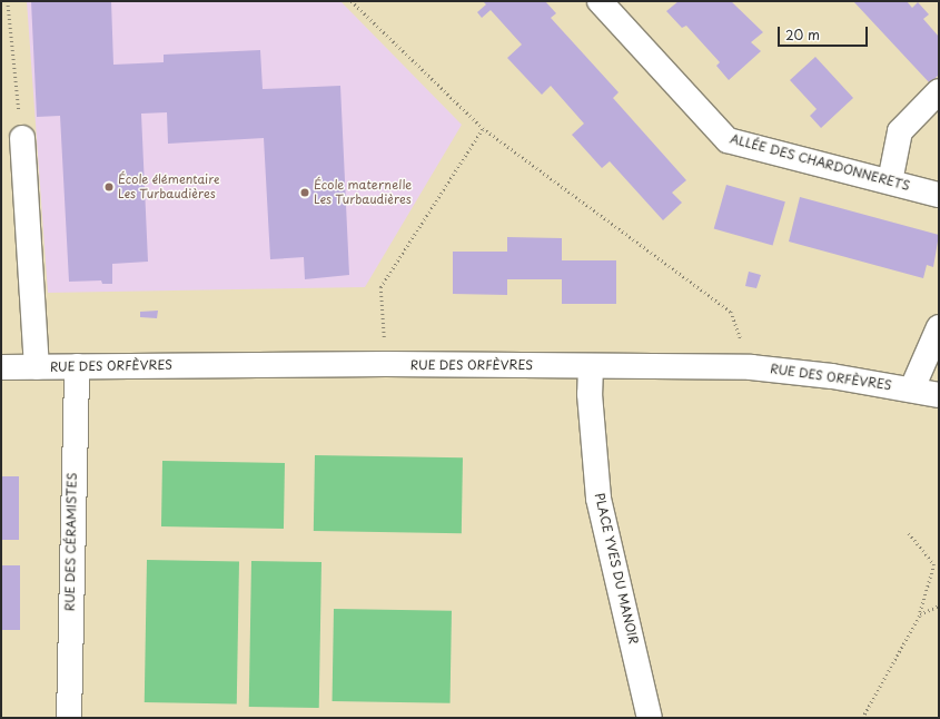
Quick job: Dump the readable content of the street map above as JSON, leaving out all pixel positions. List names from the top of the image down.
{
  "streets": {
    "street": [
      "ALLÉE DES CHARDONNERETS",
      "RUE DES ORFÈVRES",
      "RUE DES CÉRAMISTES",
      "PLACE YVES DU MANOIR"
    ]
  },
  "crossings": [
    ["RUE DES ORFÈVRES", "RUE DES CÉRAMISTES"],
    ["RUE DES ORFÈVRES", "PLACE YVES DU MANOIR"]
  ],
  "places": ["École élémentaire Les Turbaudières", "École maternelle Les Turbaudières"],
  "scale_bar": "20 m"
}
